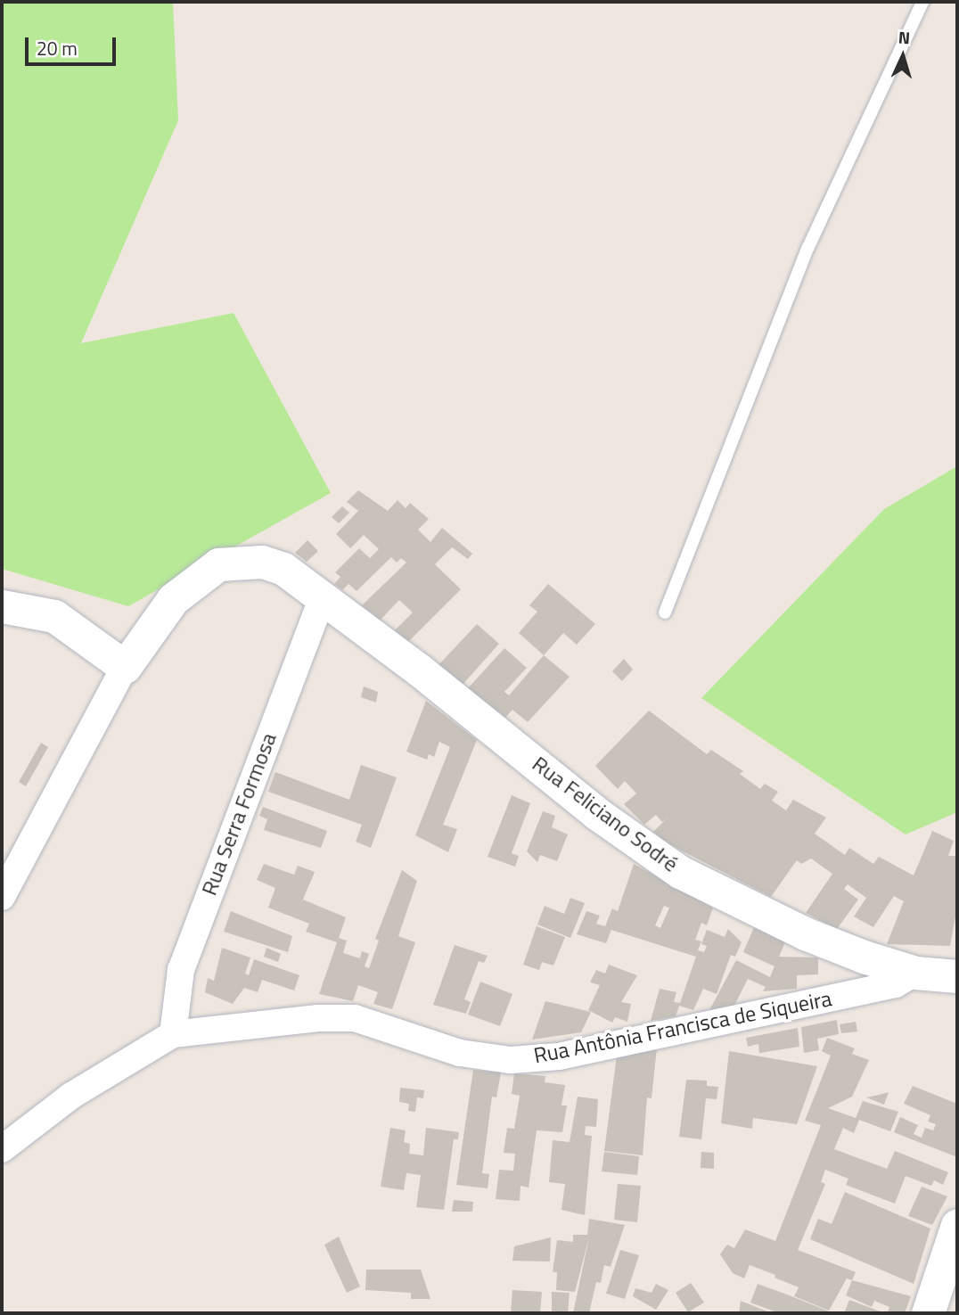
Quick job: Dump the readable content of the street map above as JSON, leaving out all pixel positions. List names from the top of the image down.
{
  "streets": {
    "street": ["Rua Serra Formosa", "Rua Feliciano Sodré", "Rua Antônia Francisca de Siqueira"]
  },
  "crossings": [
    ["Rua Serra Formosa", "Rua Feliciano Sodré"],
    ["Rua Serra Formosa", "Rua Antônia Francisca de Siqueira"],
    ["Rua Feliciano Sodré", "Rua Antônia Francisca de Siqueira"]
  ],
  "scale_bar": "20 m",
  "north": "top"
}
